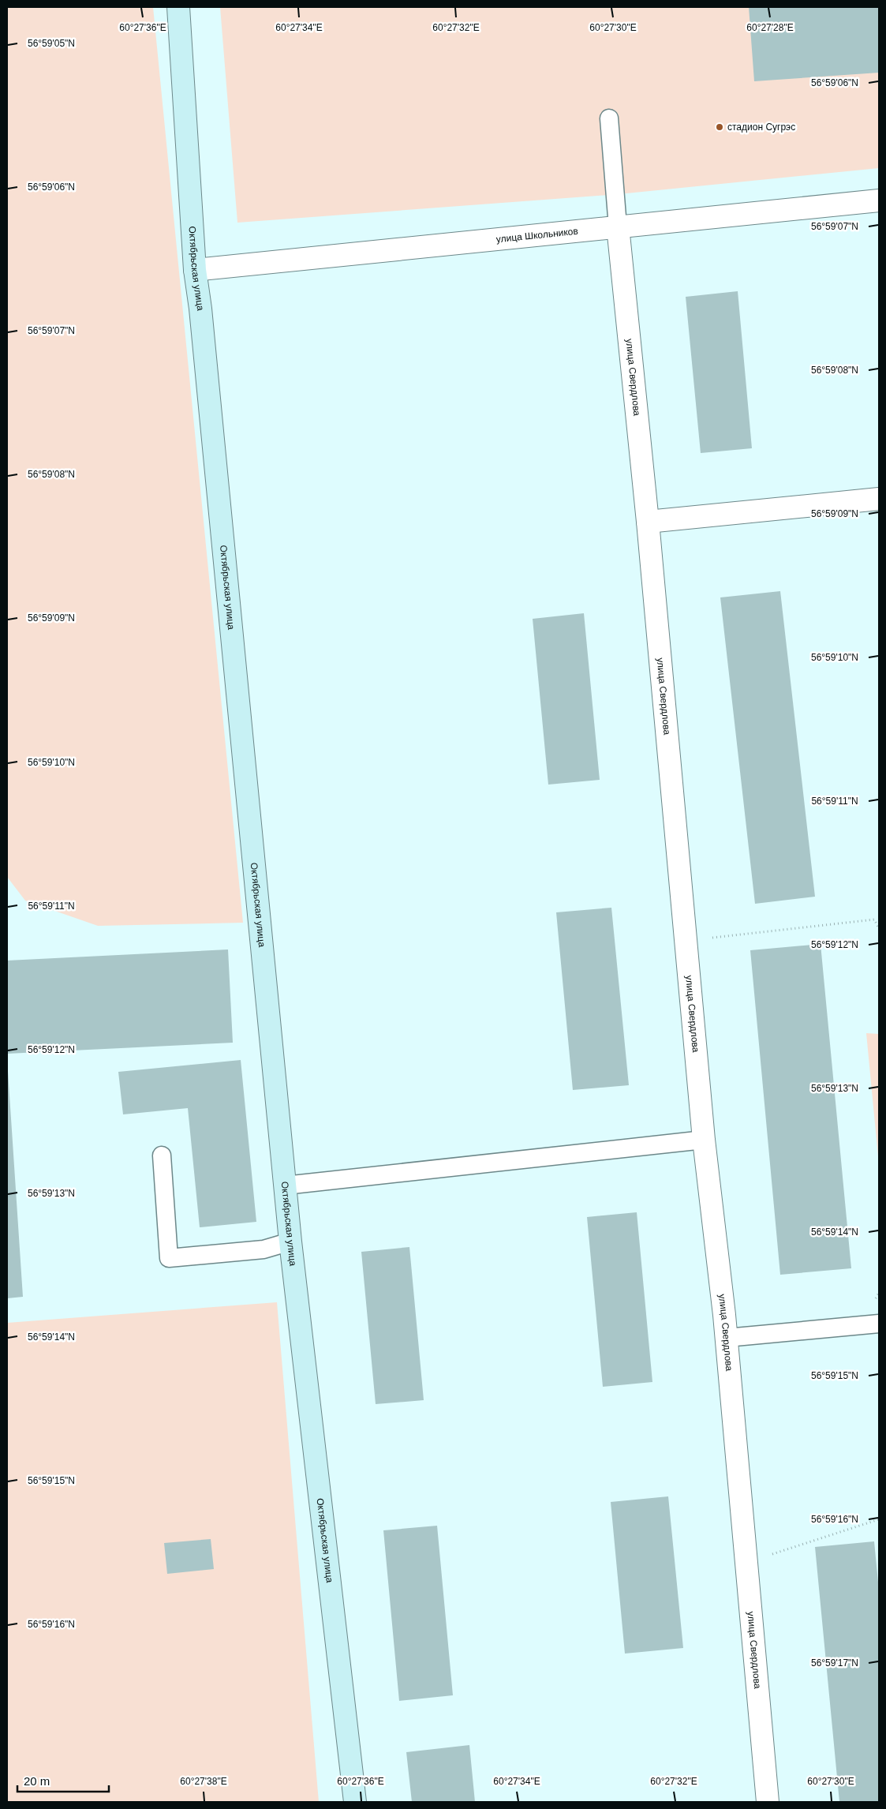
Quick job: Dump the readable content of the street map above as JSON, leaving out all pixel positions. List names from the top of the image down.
{
  "streets": {
    "street": ["улица Школьников", "Октябрьская улица", "улица Свердлова"]
  },
  "crossings": [
    ["улица Школьников", "Октябрьская улица"],
    ["улица Школьников", "улица Свердлова"]
  ],
  "places": ["стадион Сугрэс"],
  "scale_bar": "20 m",
  "coordinates": [
    "60°27'36\"E",
    "60°27'34\"E",
    "60°27'32\"E",
    "60°27'30\"E",
    "60°27'28\"E",
    "56°59'05\"N",
    "56°59'06\"N",
    "56°59'07\"N",
    "56°59'08\"N",
    "56°59'09\"N",
    "56°59'10\"N",
    "56°59'11\"N",
    "56°59'12\"N",
    "56°59'13\"N",
    "56°59'14\"N",
    "56°59'15\"N",
    "56°59'16\"N",
    "56°59'17\"N",
    "60°27'38\"E"
  ]
}
